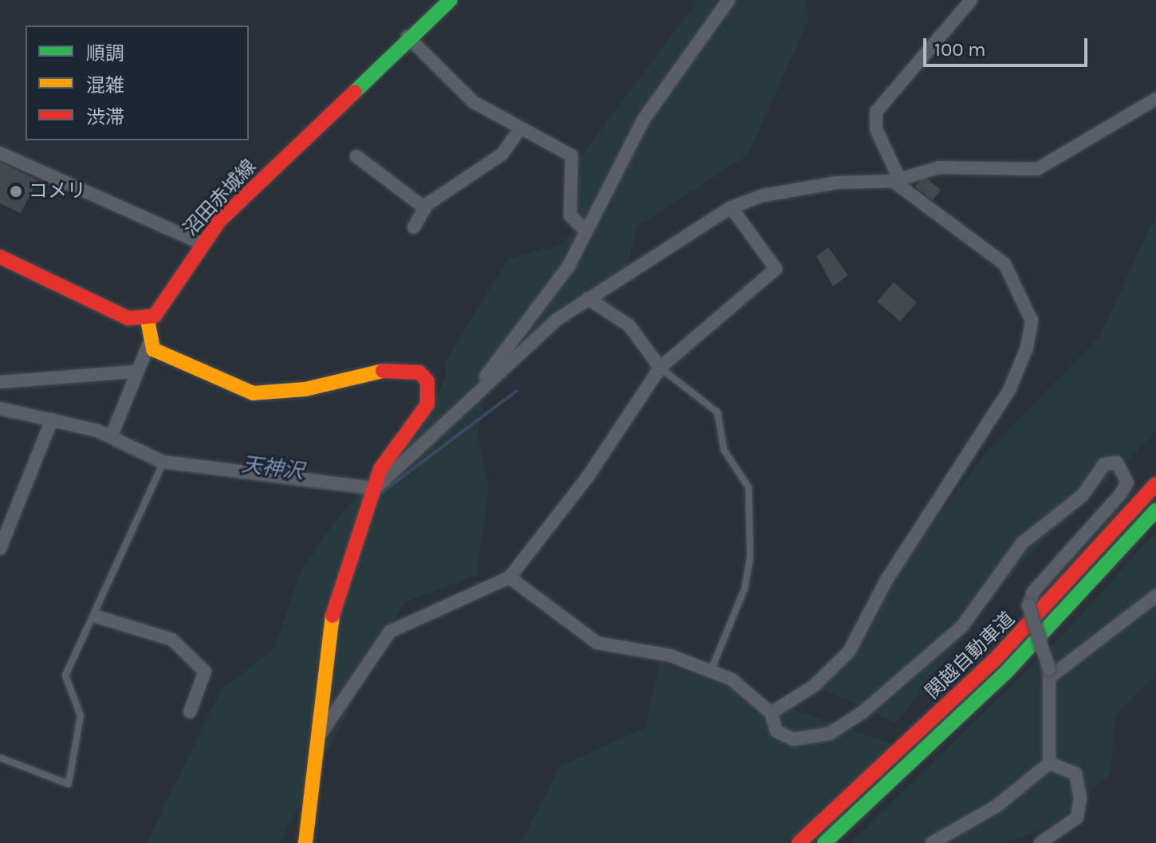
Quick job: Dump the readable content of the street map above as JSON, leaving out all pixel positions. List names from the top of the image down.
{
  "streets": {
    "main road": ["沼田赤城線", "関越自動車道"]
  },
  "water": ["天神沢"],
  "places": ["コメリ"],
  "legend": ["順調", "混雑", "渋滞"],
  "scale_bar": "100 m"
}
